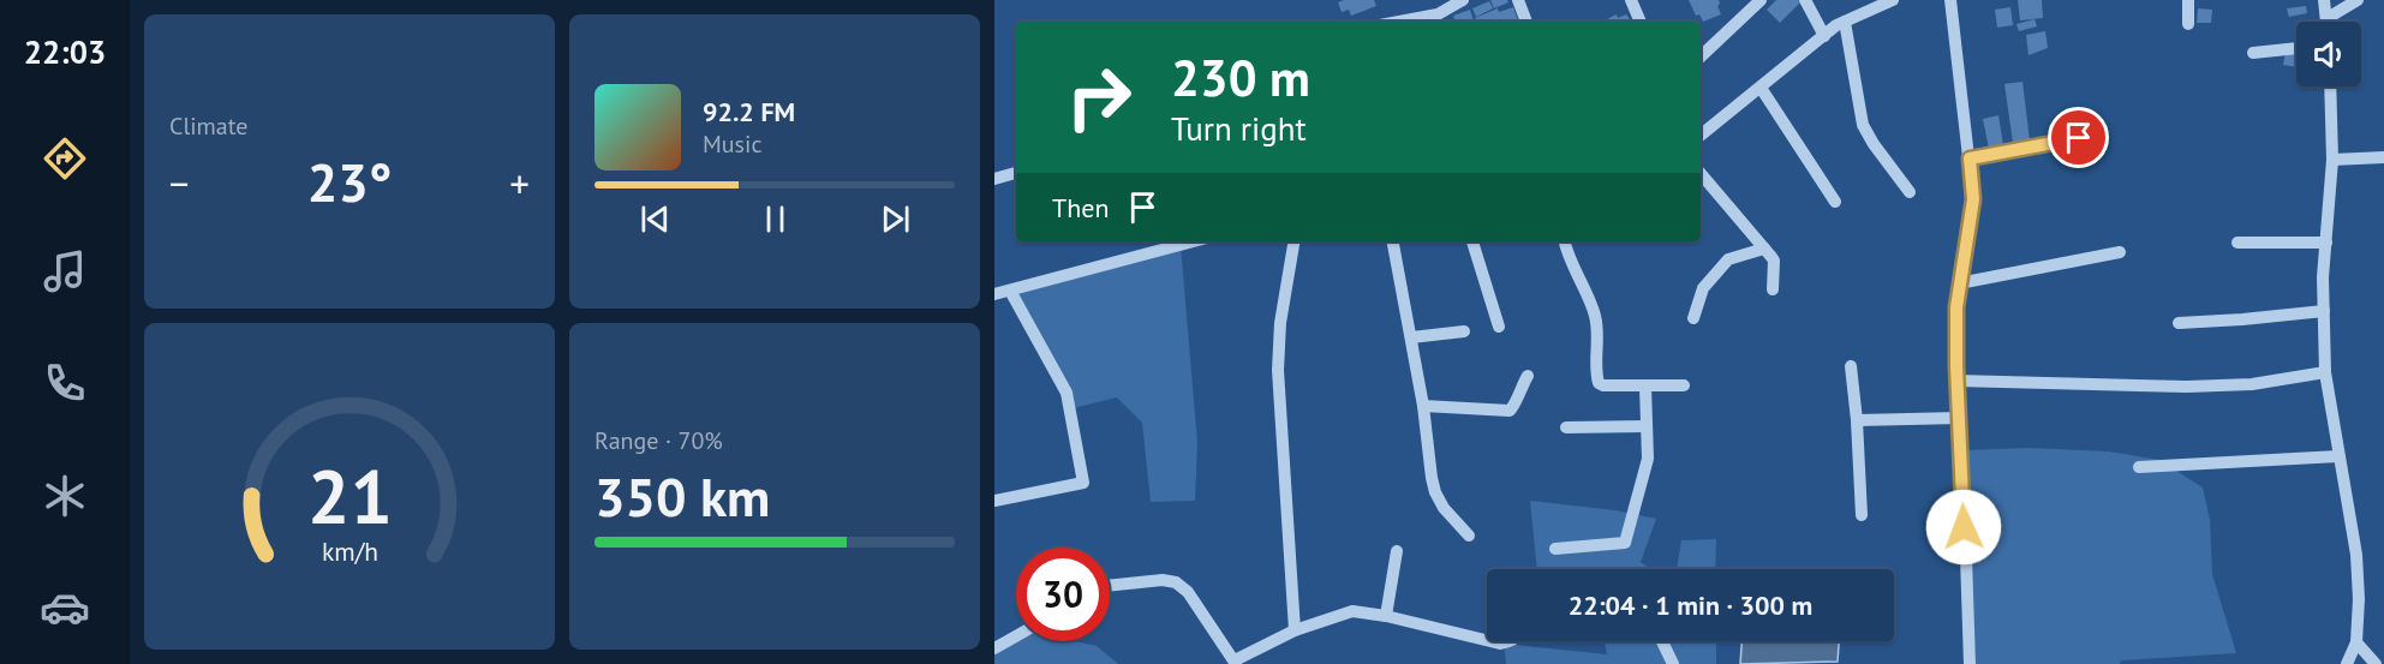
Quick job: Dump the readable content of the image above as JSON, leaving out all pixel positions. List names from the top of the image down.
{
  "page": {
    "tabs": "22:03",
    "tile": [
      "Climate",
      ["Range · 70%", "350 km"]
    ],
    "turn": ["230 m", "Turn right"],
    "song": ["92.2 FM", "Music"],
    "heat": ["−", "23°", "+"],
    "then": "Then",
    "limit": "30",
    "trip": "22:04 · 1 min · 300 m",
    "gauge": ["21", "km/h"]
  }
}
